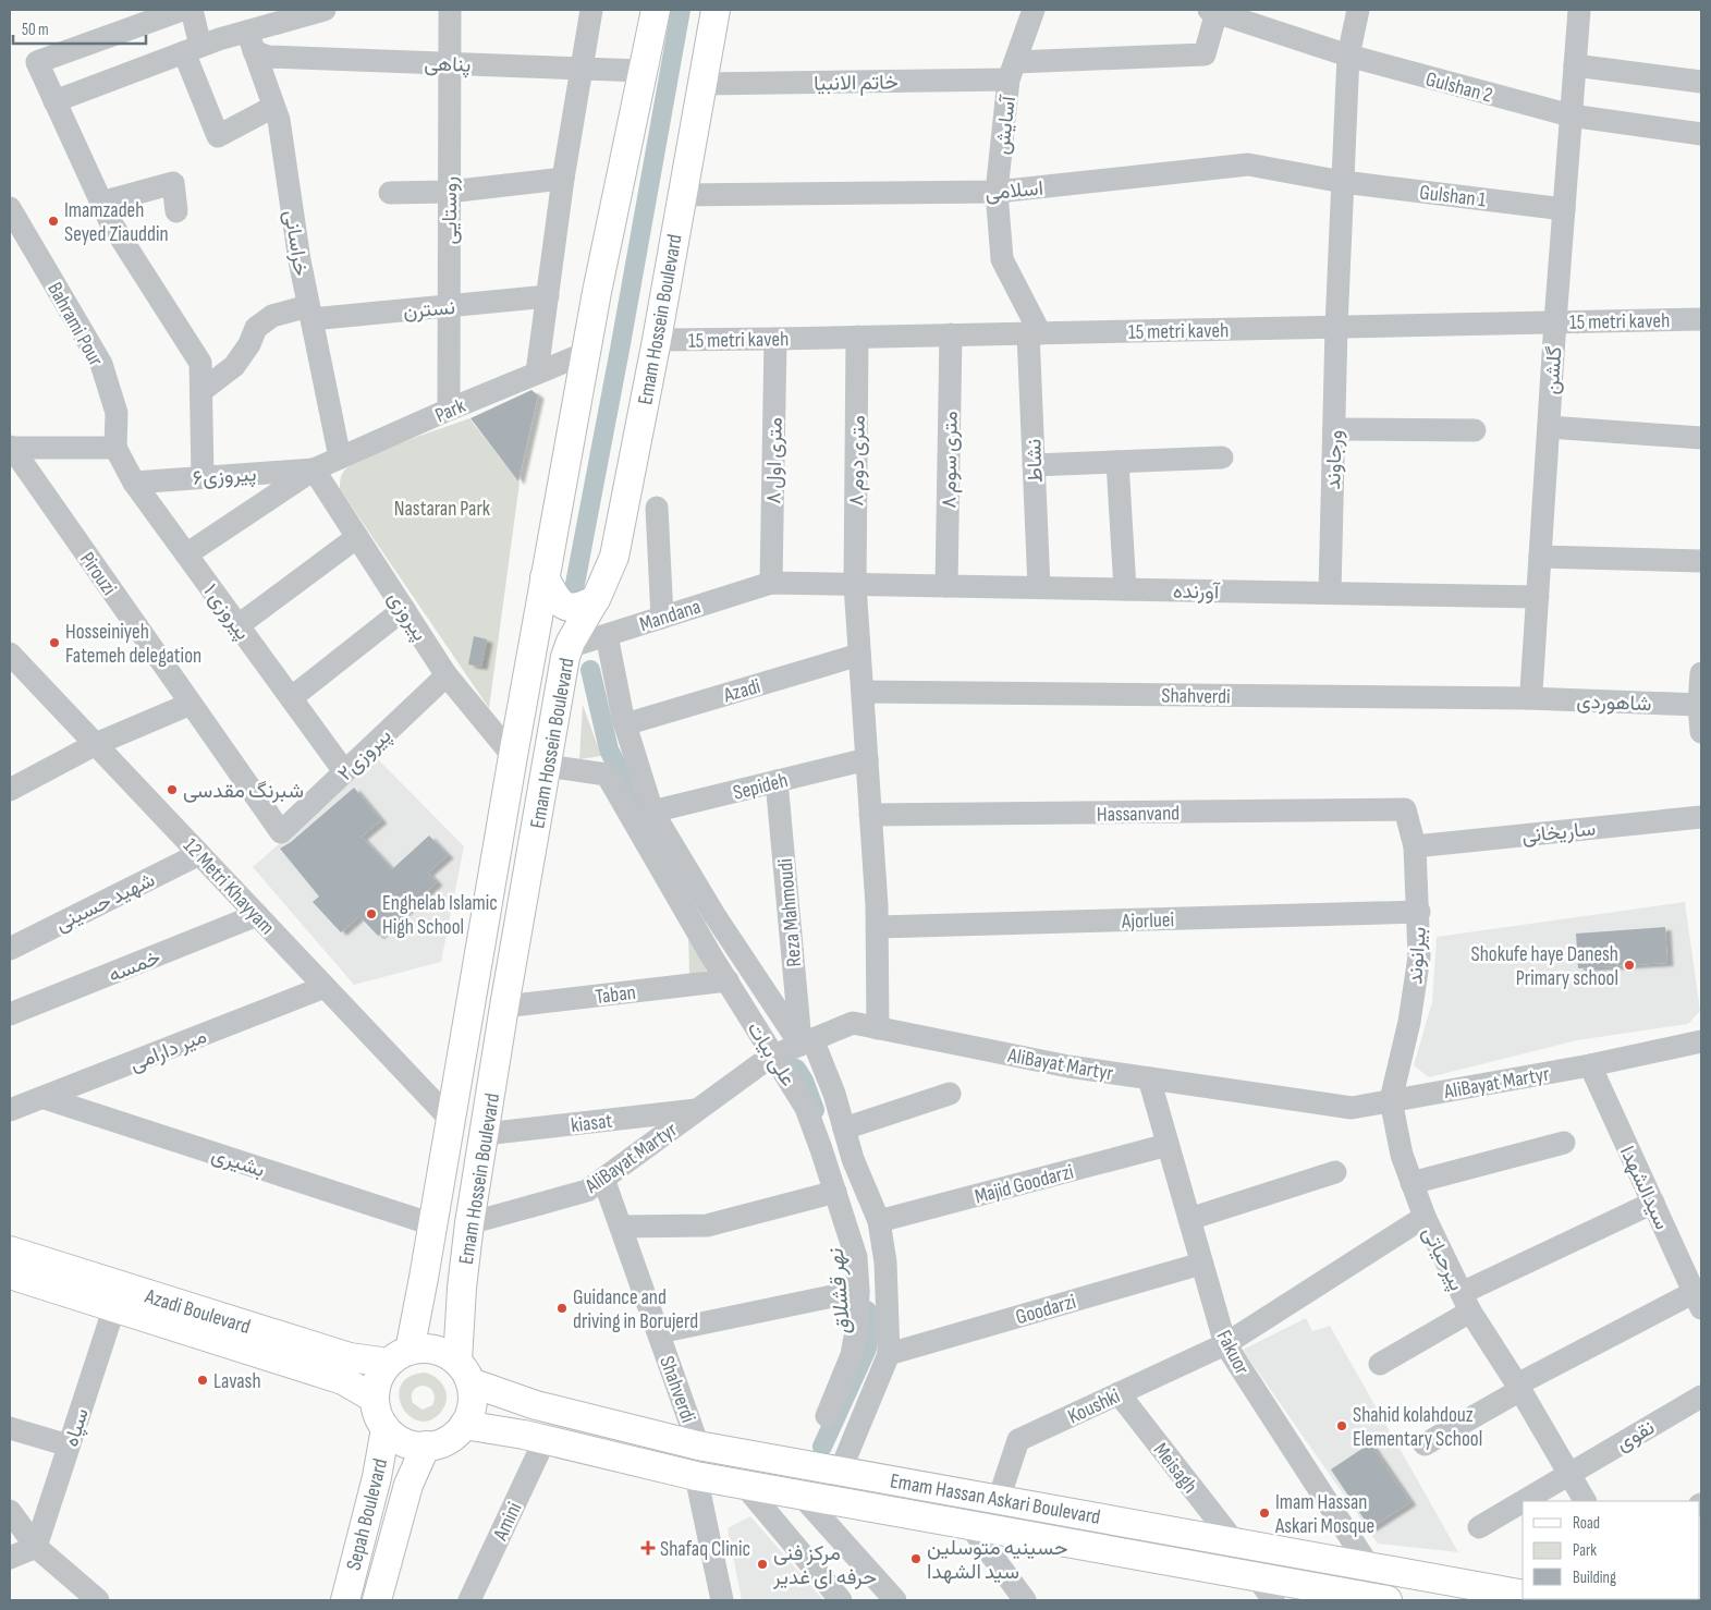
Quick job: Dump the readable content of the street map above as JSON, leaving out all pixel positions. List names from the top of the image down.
{
  "streets": {
    "main road": [
      "Emam Hossein Boulevard",
      "Azadi Boulevard",
      "Emam Hassan Askari Boulevard",
      "Sepah Boulevard"
    ],
    "street": [
      "پناهی",
      "خاتم الانبیا",
      "Gulshan 2",
      "آسایش",
      "اسلامی",
      "Gulshan 1",
      "روستایی",
      "خراسانی",
      "نسترن",
      "15 metri kaveh",
      "Bahrami Pour",
      "گلشن",
      "Park",
      "۸ متری سوم",
      "ورجاوند",
      "۸ متری اول",
      "۸ متری دوم",
      "نشاط",
      "پیروزی۶",
      "Pirouzi",
      "آورنده",
      "پیروزی ۱",
      "Mandana",
      "پیروزی",
      "Azadi",
      "Shahverdi",
      "شاهوردی",
      "پیروزی۲",
      "Sepideh",
      "Hassanvand",
      "ساریخانی",
      "12 Metri Khayyam",
      "شهید حسینی",
      "Reza Mahmoudi",
      "Ajorluei",
      "بیرانوند",
      "خمسه",
      "Taban",
      "میر دارامی",
      "علی بیات",
      "AliBayat Martyr",
      "kiasat",
      "بشیری",
      "Majid Goodarzi",
      "سیدالشهدا",
      "پیرحیاتی",
      "Goodarzi",
      "Fakuor",
      "Koushki",
      "سپاه",
      "نقوی",
      "Meisagh",
      "Amini"
    ]
  },
  "crossings": [
    ["پناهی", "روستایی"],
    ["پناهی", "خراسانی"],
    ["پناهی", "Emam Hossein Boulevard"],
    ["خاتم الانبیا", "Gulshan 2"],
    ["خاتم الانبیا", "آسایش"],
    ["خاتم الانبیا", "Emam Hossein Boulevard"],
    ["Gulshan 2", "گلشن"],
    ["Gulshan 2", "ورجاوند"],
    ["آسایش", "اسلامی"],
    ["آسایش", "15 metri kaveh"],
    ["آسایش", "نشاط"],
    ["اسلامی", "Gulshan 1"],
    ["اسلامی", "Emam Hossein Boulevard"],
    ["اسلامی", "ورجاوند"],
    ["Gulshan 1", "گلشن"],
    ["Gulshan 1", "ورجاوند"],
    ["روستایی", "نسترن"],
    ["روستایی", "Park"],
    ["خراسانی", "نسترن"],
    ["خراسانی", "Park"],
    ["Emam Hossein Boulevard", "15 metri kaveh"],
    ["Emam Hossein Boulevard", "Park"],
    ["Emam Hossein Boulevard", "Mandana"],
    ["Emam Hossein Boulevard", "پیروزی"],
    ["Emam Hossein Boulevard", "12 Metri Khayyam"],
    ["Emam Hossein Boulevard", "Taban"],
    ["Emam Hossein Boulevard", "علی بیات"],
    ["Emam Hossein Boulevard", "AliBayat Martyr"],
    ["Emam Hossein Boulevard", "kiasat"],
    ["Emam Hossein Boulevard", "بشیری"],
    ["Emam Hossein Boulevard", "Azadi Boulevard"],
    ["Emam Hossein Boulevard", "Emam Hassan Askari Boulevard"],
    ["Emam Hossein Boulevard", "Sepah Boulevard"],
    ["15 metri kaveh", "گلشن"],
    ["15 metri kaveh", "۸ متری سوم"],
    ["15 metri kaveh", "ورجاوند"],
    ["15 metri kaveh", "۸ متری اول"],
    ["15 metri kaveh", "۸ متری دوم"],
    ["15 metri kaveh", "نشاط"],
    ["Bahrami Pour", "پیروزی ۱"],
    ["گلشن", "آورنده"],
    ["گلشن", "Shahverdi"],
    ["گلشن", "شاهوردی"],
    ["Park", "پیروزی۶"],
    ["Park", "پیروزی"],
    ["۸ متری سوم", "آورنده"],
    ["ورجاوند", "آورنده"],
    ["۸ متری اول", "Mandana"],
    ["۸ متری دوم", "آورنده"],
    ["۸ متری دوم", "Mandana"],
    ["نشاط", "آورنده"],
    ["پیروزی۶", "پیروزی ۱"],
    ["پیروزی۶", "پیروزی"],
    ["Pirouzi", "پیروزی۲"],
    ["آورنده", "Mandana"],
    ["پیروزی ۱", "پیروزی۲"],
    ["Mandana", "علی بیات"],
    ["پیروزی", "پیروزی۲"],
    ["Azadi", "علی بیات"],
    ["Shahverdi", "شاهوردی"],
    ["Shahverdi", "AliBayat Martyr"],
    ["Shahverdi", "Emam Hassan Askari Boulevard"],
    ["Sepideh", "Reza Mahmoudi"],
    ["Sepideh", "علی بیات"],
    ["Hassanvand", "بیرانوند"],
    ["ساریخانی", "بیرانوند"],
    ["12 Metri Khayyam", "شهید حسینی"],
    ["12 Metri Khayyam", "خمسه"],
    ["12 Metri Khayyam", "میر دارامی"],
    ["Reza Mahmoudi", "علی بیات"],
    ["Reza Mahmoudi", "AliBayat Martyr"],
    ["Ajorluei", "بیرانوند"],
    ["بیرانوند", "AliBayat Martyr"],
    ["Taban", "علی بیات"],
    ["میر دارامی", "بشیری"],
    ["علی بیات", "AliBayat Martyr"],
    ["AliBayat Martyr", "kiasat"],
    ["AliBayat Martyr", "سیدالشهدا"],
    ["AliBayat Martyr", "Fakuor"],
    ["Majid Goodarzi", "Fakuor"],
    ["پیرحیاتی", "Fakuor"],
    ["پیرحیاتی", "Koushki"],
    ["پیرحیاتی", "نقوی"],
    ["Goodarzi", "Fakuor"],
    ["Azadi Boulevard", "سپاه"],
    ["Azadi Boulevard", "Emam Hassan Askari Boulevard"],
    ["Azadi Boulevard", "Sepah Boulevard"],
    ["Fakuor", "Koushki"],
    ["Fakuor", "Emam Hassan Askari Boulevard"],
    ["Koushki", "Meisagh"],
    ["Koushki", "Emam Hassan Askari Boulevard"],
    ["Meisagh", "Emam Hassan Askari Boulevard"],
    ["Emam Hassan Askari Boulevard", "Sepah Boulevard"],
    ["Emam Hassan Askari Boulevard", "Amini"]
  ],
  "water": ["نهر قشلاق"],
  "parks": ["Nastaran Park"],
  "places": {
    "other": [
      "Imamzadeh Seyed Ziauddin",
      "Hosseiniyeh Fatemeh delegation",
      "شبرنگ مقدسی",
      "Enghelab Islamic High School",
      "Shokufe haye Danesh Primary school",
      "Guidance and driving in Borujerd",
      "Lavash",
      "Shahid kolahdouz Elementary School",
      "Imam Hassan Askari Mosque",
      "حسینیه متوسلین سید الشهدا",
      "مرکز فنی حرفه ای غدیر"
    ],
    "health": ["Shafaq Clinic"]
  },
  "legend": ["Road", "Park", "Building"],
  "scale_bar": "50 m"
}
